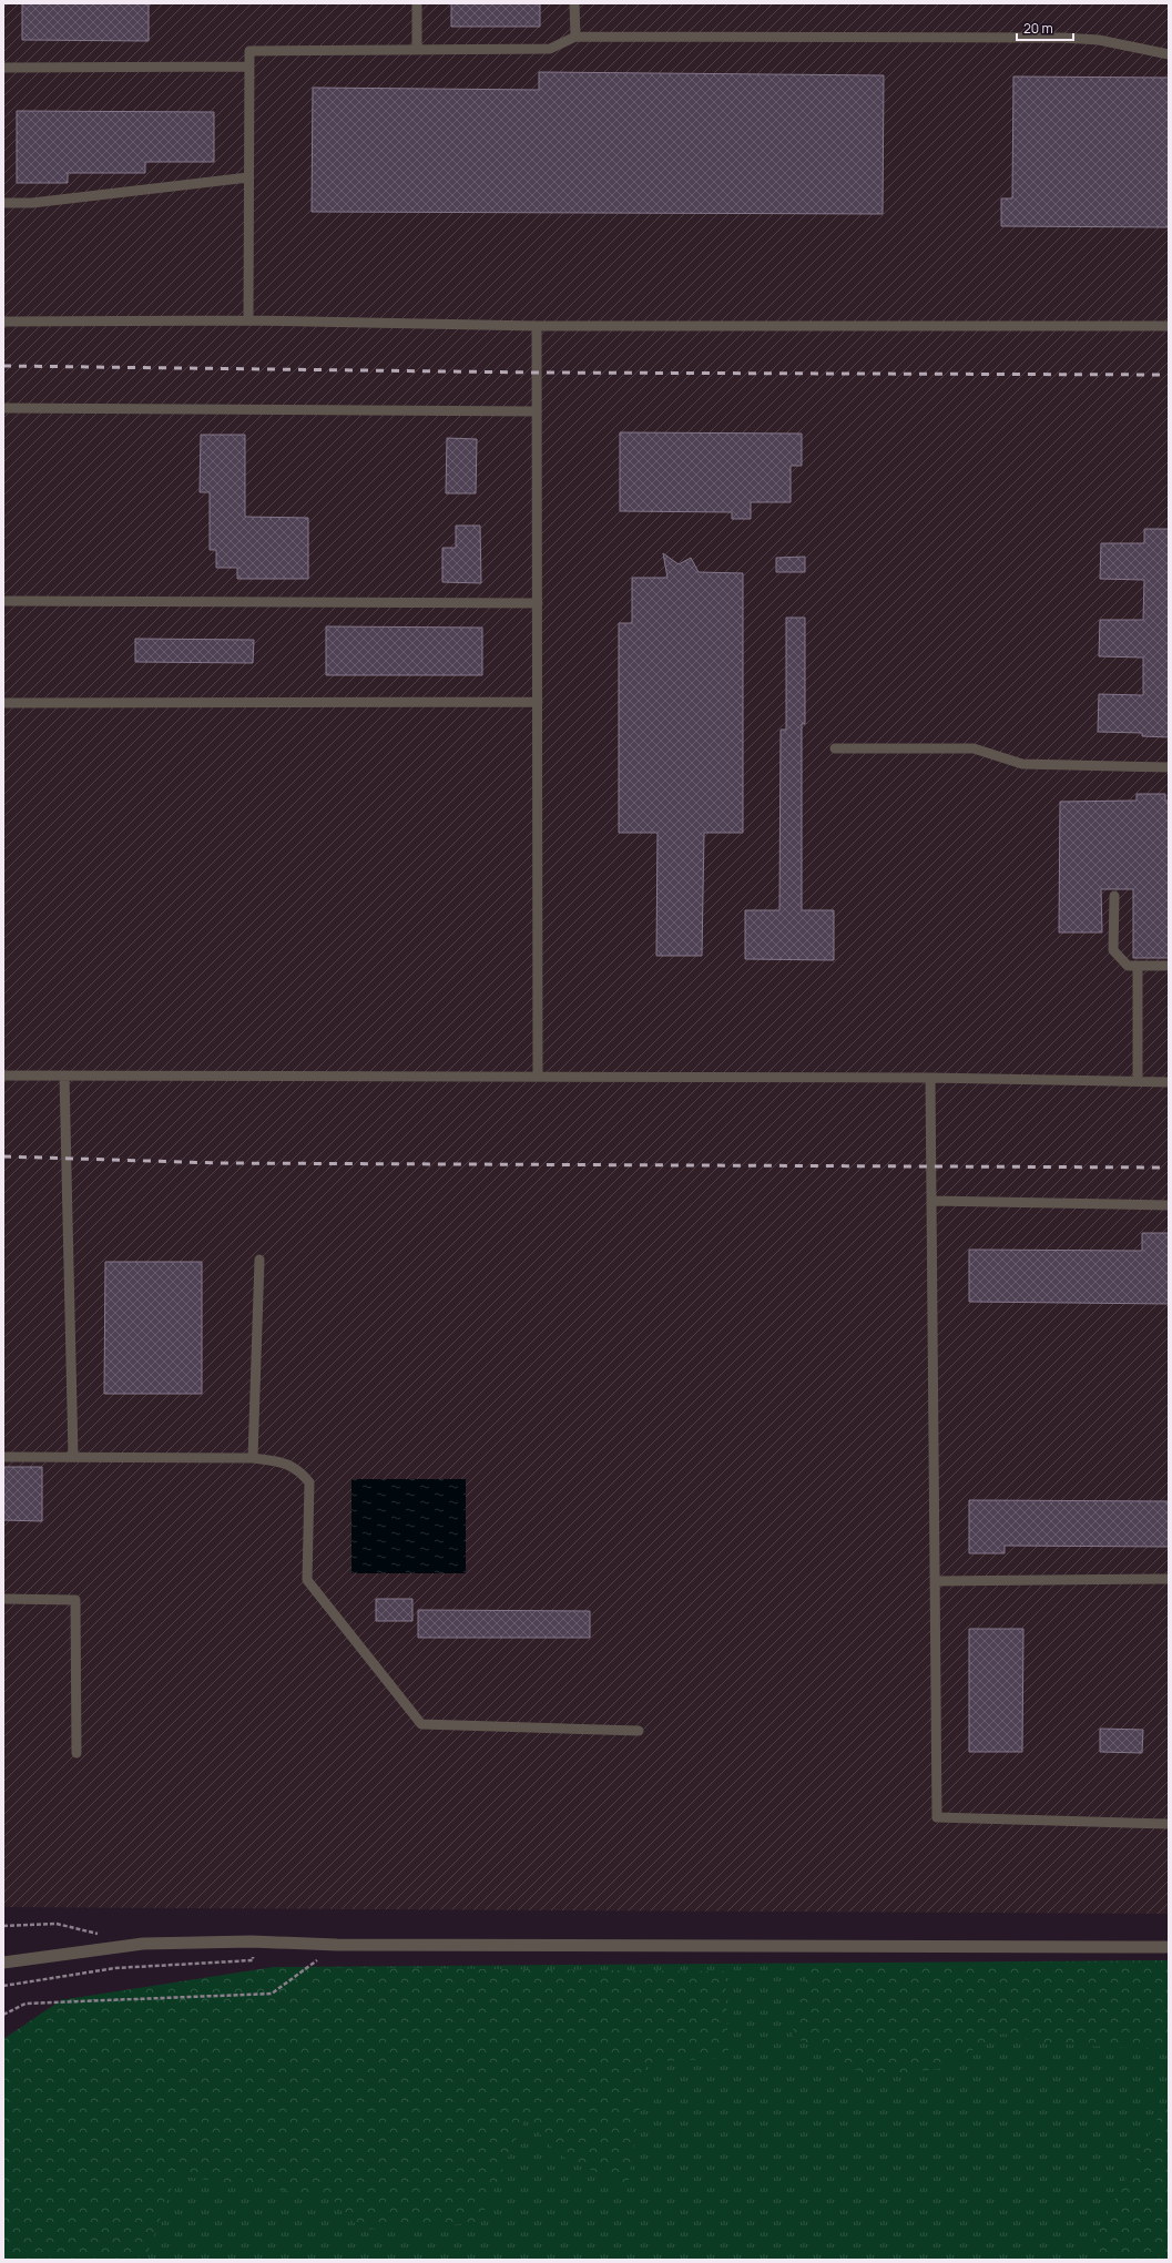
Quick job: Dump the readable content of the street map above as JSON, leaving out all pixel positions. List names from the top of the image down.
{
  "scale_bar": "20 m"
}
